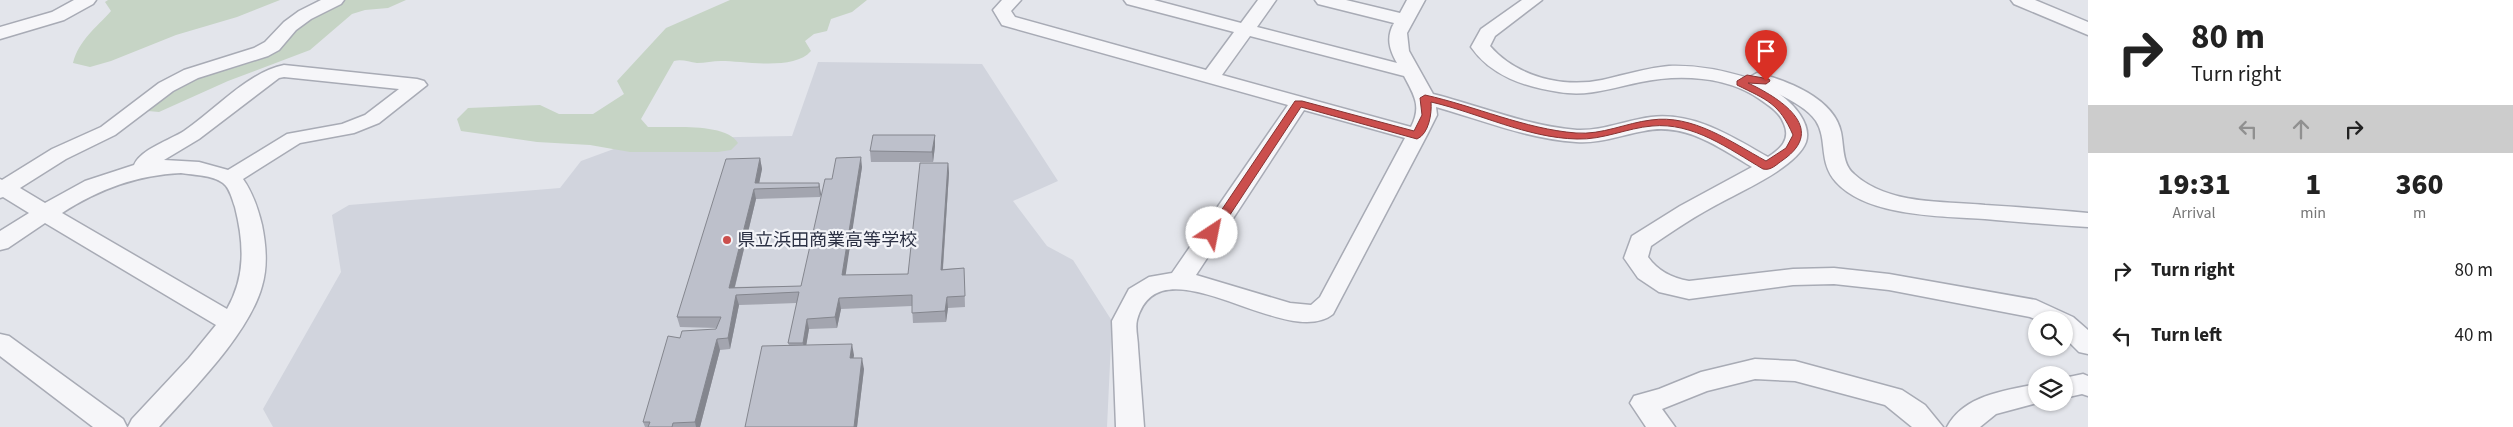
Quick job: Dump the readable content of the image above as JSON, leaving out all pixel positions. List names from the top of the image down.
{
  "places": ["県立浜田商業高等学校"],
  "page": {
    "turn": ["80 m", "Turn right"],
    "eta": [
      "19:31",
      "Arrival",
      "1",
      "min",
      "360",
      "m"
    ],
    "list": [
      {
        "name": "Turn right",
        "value": "80 m"
      },
      {
        "name": "Turn left",
        "value": "40 m"
      }
    ]
  }
}
